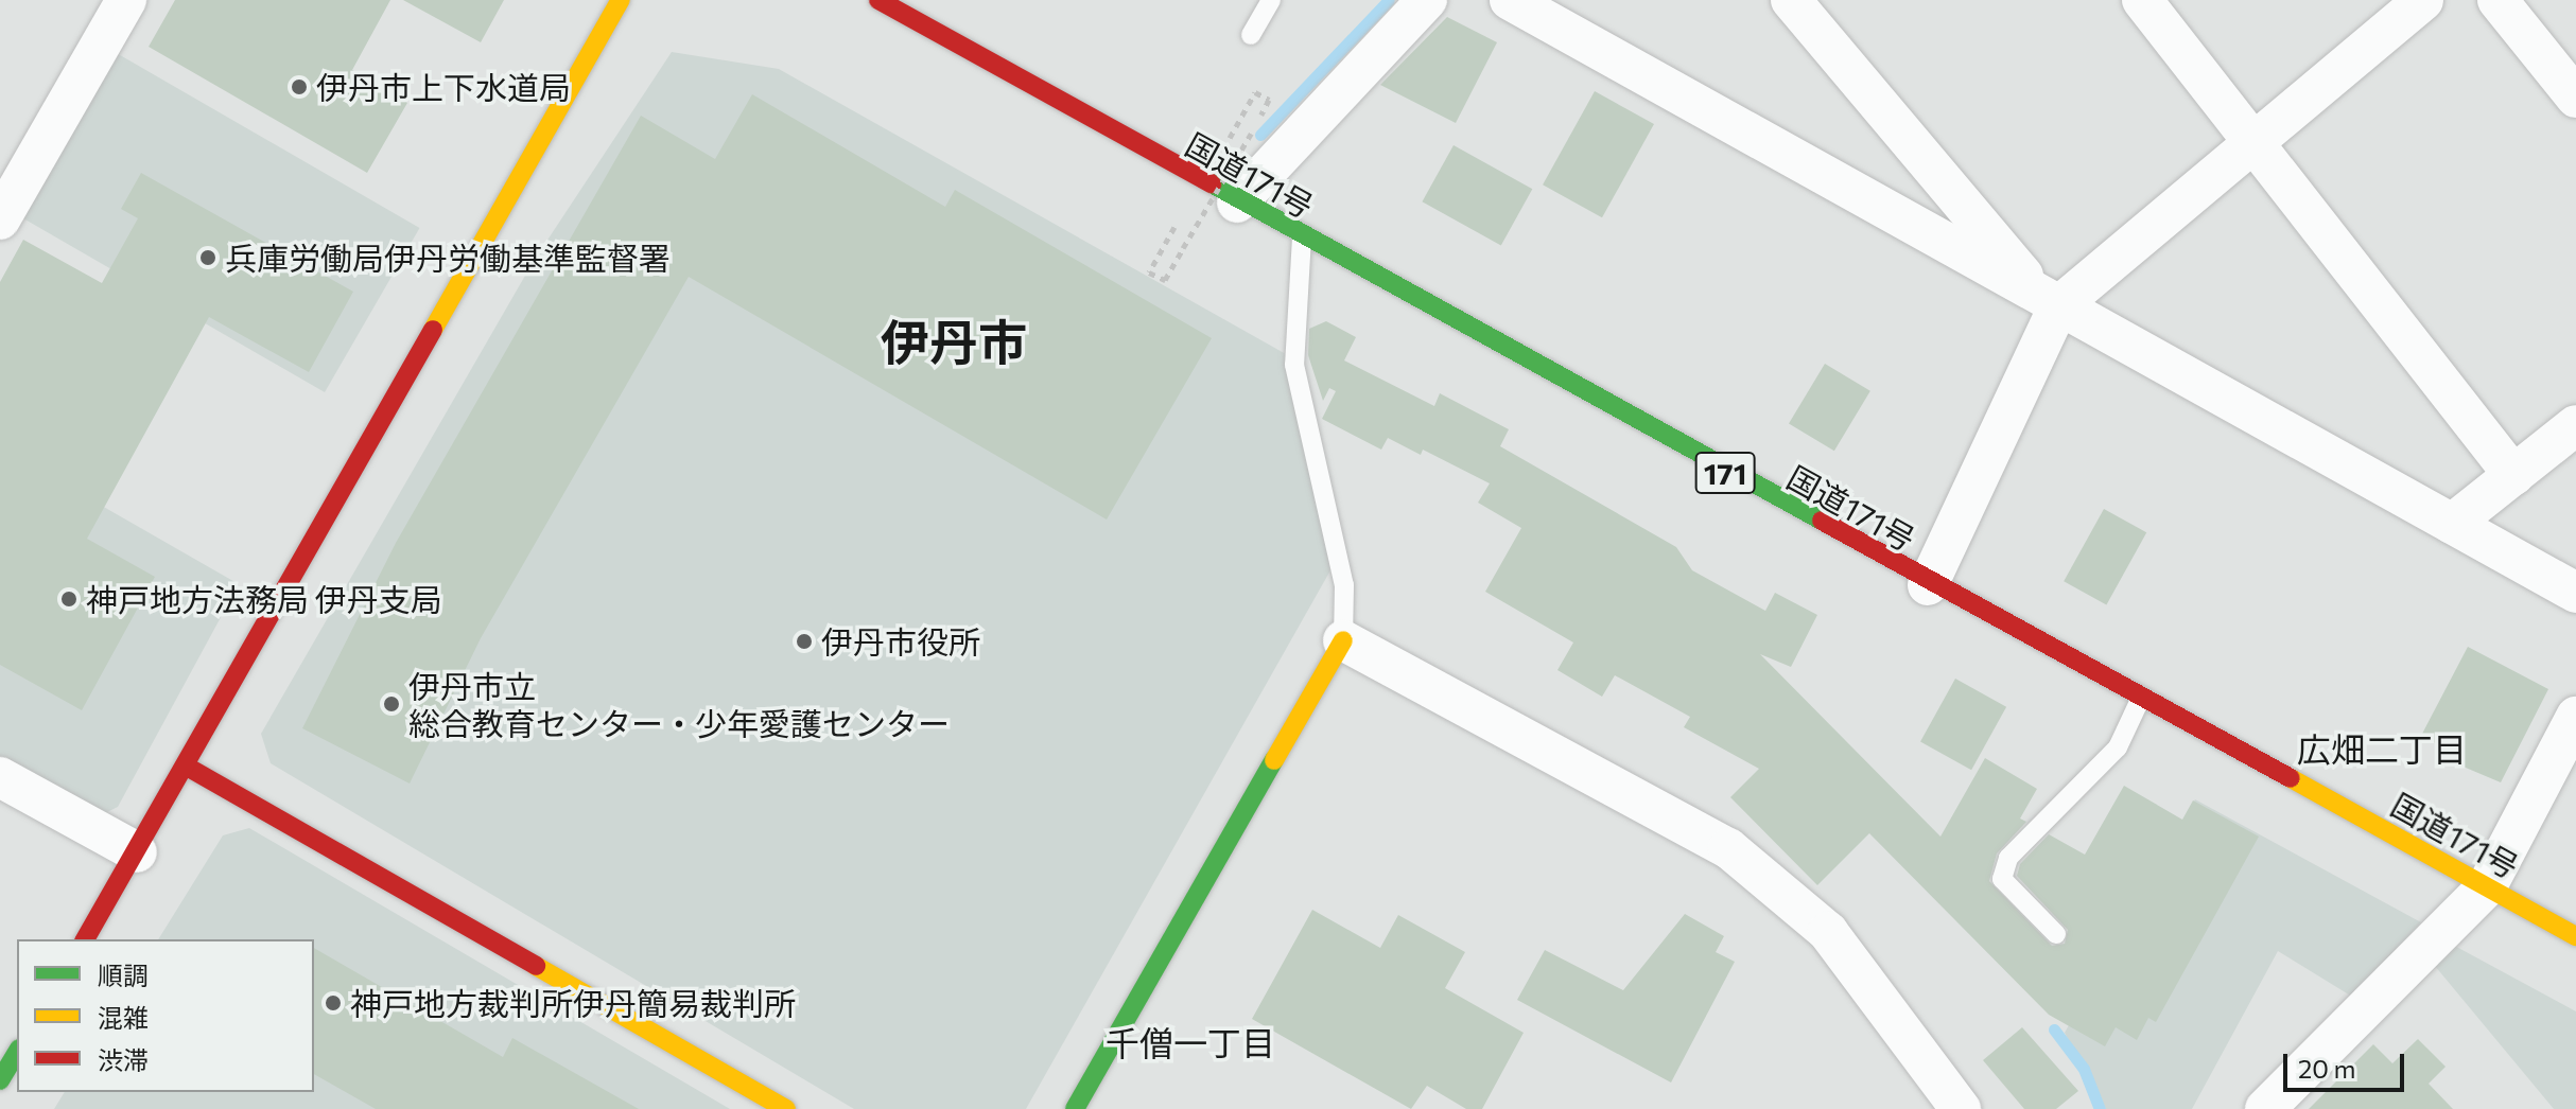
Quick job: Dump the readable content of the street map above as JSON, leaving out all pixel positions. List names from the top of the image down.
{
  "streets": {
    "main road": ["国道171号", "171"]
  },
  "districts": ["伊丹市", "広畑二丁目", "千僧一丁目"],
  "places": [
    "伊丹市上下水道局",
    "兵庫労働局伊丹労働基準監督署",
    "神戸地方法務局 伊丹支局",
    "伊丹市役所",
    "伊丹市立 総合教育センター・少年愛護センター",
    "神戸地方裁判所伊丹簡易裁判所"
  ],
  "legend": ["順調", "混雑", "渋滞"],
  "scale_bar": "20 m"
}
